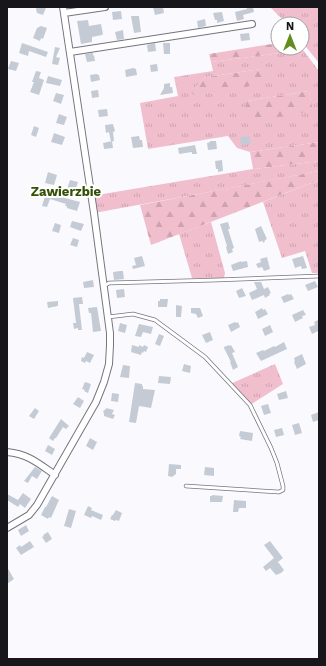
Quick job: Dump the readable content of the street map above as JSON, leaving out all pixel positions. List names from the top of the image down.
{
  "districts": ["Zawierzbie"],
  "north": "top"
}
